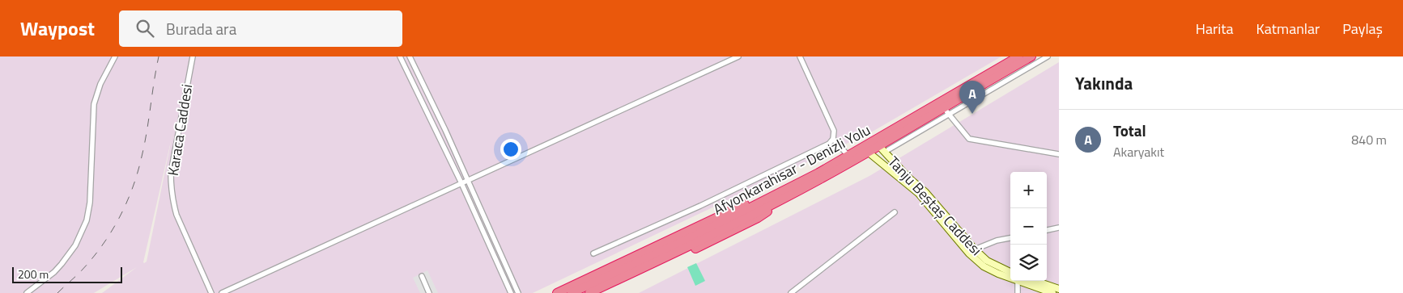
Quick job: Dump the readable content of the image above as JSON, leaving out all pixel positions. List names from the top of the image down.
{
  "streets": {
    "highway": ["Afyonkarahisar - Denizli Yolu"],
    "street": ["Karaca Caddesi", "Tanju Beştaş Caddesi"]
  },
  "scale_bar": "200 m",
  "page": {
    "header": "Waypost",
    "search": "Burada ara",
    "nav": ["Harita", "Katmanlar", "Paylaş"],
    "heading": "Yakında",
    "pins": "A",
    "list": [
      {
        "mark": "A",
        "name": "Total",
        "note": "Akaryakıt",
        "value": "840 m"
      }
    ],
    "map_buttons": ["+", "−"],
    "scale": "200 m"
  }
}
